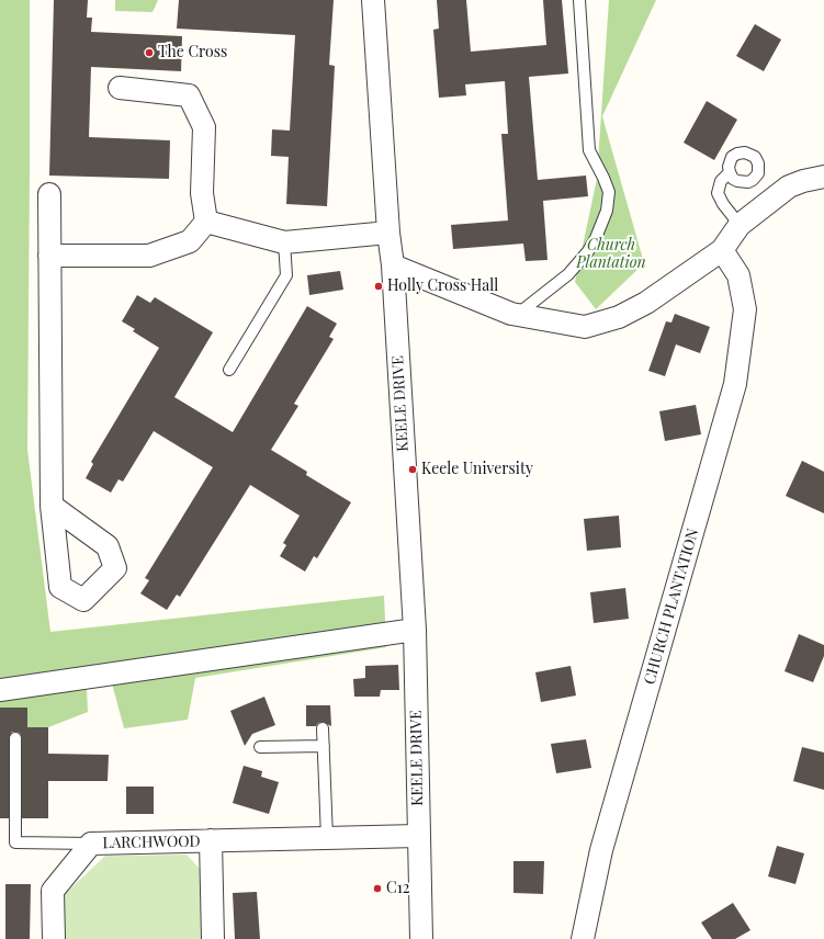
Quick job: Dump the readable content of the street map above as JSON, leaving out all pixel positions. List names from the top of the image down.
{
  "streets": {
    "street": ["KEELE DRIVE", "CHURCH PLANTATION", "LARCHWOOD"]
  },
  "crossings": [
    ["KEELE DRIVE", "LARCHWOOD"]
  ],
  "parks": ["Church Plantation"],
  "places": [
    "The Cross",
    "Holly Cross Hall",
    "Keele University",
    "C12"
  ]
}
